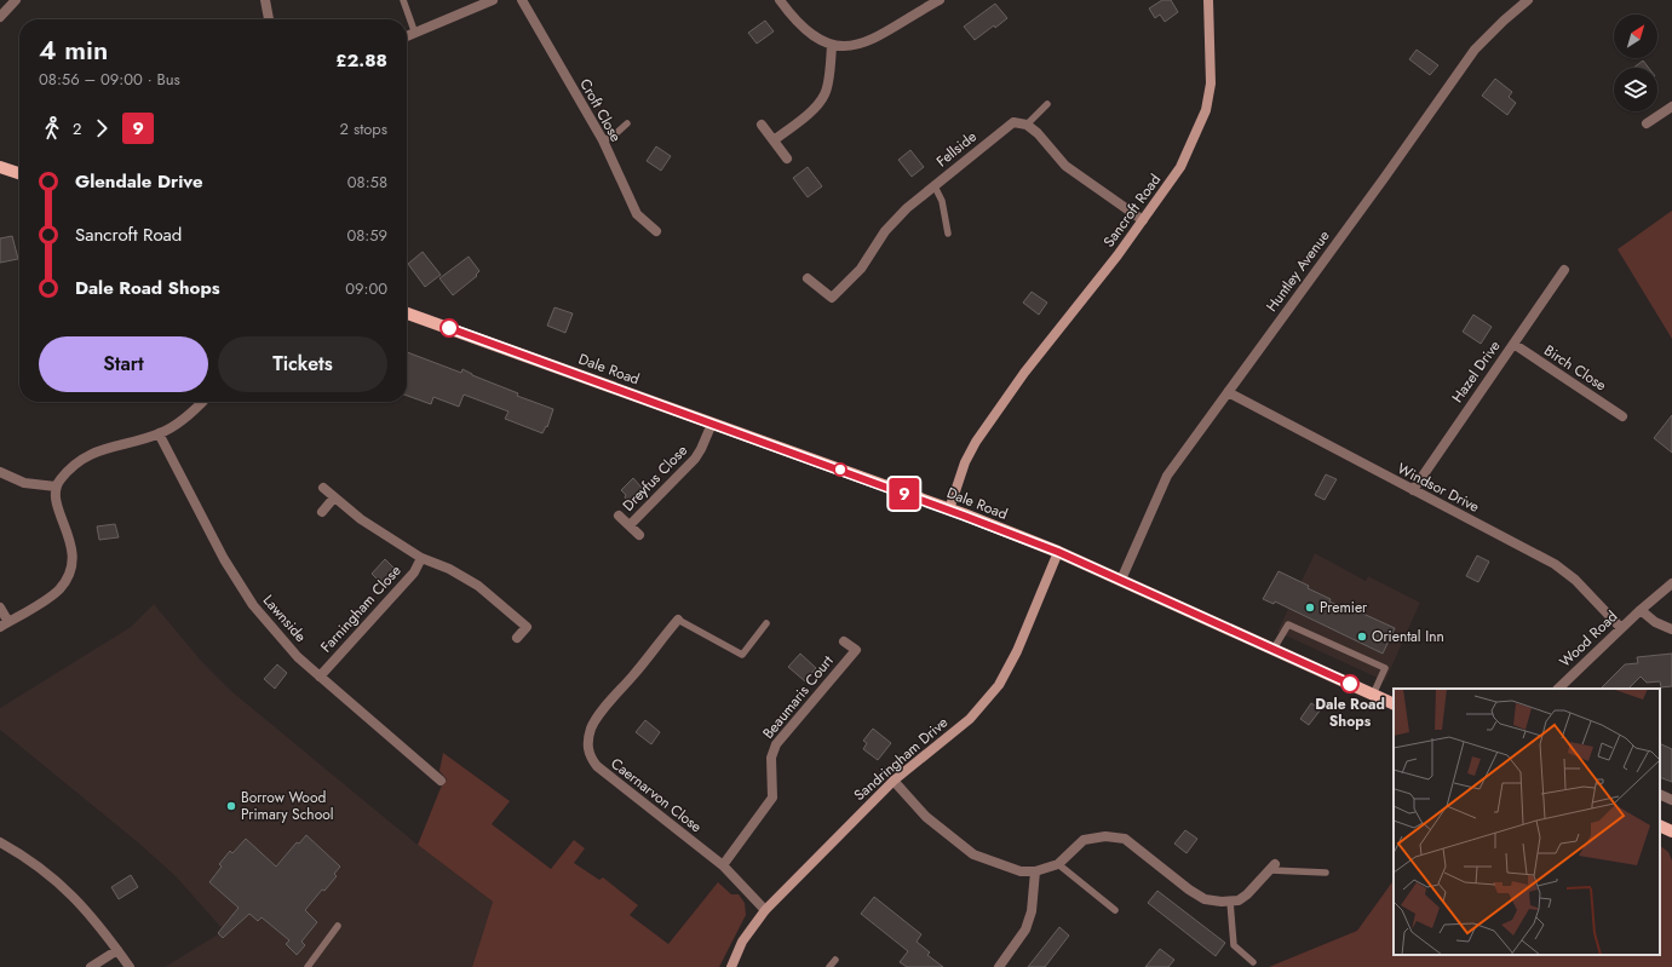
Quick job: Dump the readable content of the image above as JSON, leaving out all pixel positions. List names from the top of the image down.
{
  "streets": {
    "main road": ["Dale Road"],
    "street": [
      "Croft Close",
      "Fellside",
      "Sancroft Road",
      "Huntley Avenue",
      "Birch Close",
      "Hazel Drive",
      "Dreyfus Close",
      "Windsor Drive",
      "Farningham Close",
      "Lawnside",
      "Wood Road",
      "Beaumaris Court",
      "Sandringham Drive",
      "Caernarvon Close"
    ]
  },
  "crossings": [
    ["Sancroft Road", "Dale Road"],
    ["Huntley Avenue", "Dale Road"],
    ["Huntley Avenue", "Windsor Drive"],
    ["Birch Close", "Hazel Drive"],
    ["Dale Road", "Dreyfus Close"],
    ["Dale Road", "Sandringham Drive"],
    ["Hazel Drive", "Windsor Drive"],
    ["Windsor Drive", "Wood Road"],
    ["Farningham Close", "Lawnside"],
    ["Beaumaris Court", "Caernarvon Close"],
    ["Sandringham Drive", "Caernarvon Close"]
  ],
  "places": [
    "Premier",
    "Oriental Inn",
    "Dale Road Shops",
    "Borrow Wood Primary School"
  ],
  "lines": ["bus line 9"],
  "north": "top right",
  "page": {
    "on_map": "9",
    "heading": ["4 min", "08:56 – 09:00 · Bus", "£2.88"],
    "legs": ["2", "9", "2 stops"],
    "list": [
      {
        "name": "Glendale Drive",
        "value": "08:58"
      },
      {
        "name": "Sancroft Road",
        "value": "08:59"
      },
      {
        "name": "Dale Road Shops",
        "value": "09:00"
      }
    ],
    "buttons": ["Start", "Tickets"]
  }
}
